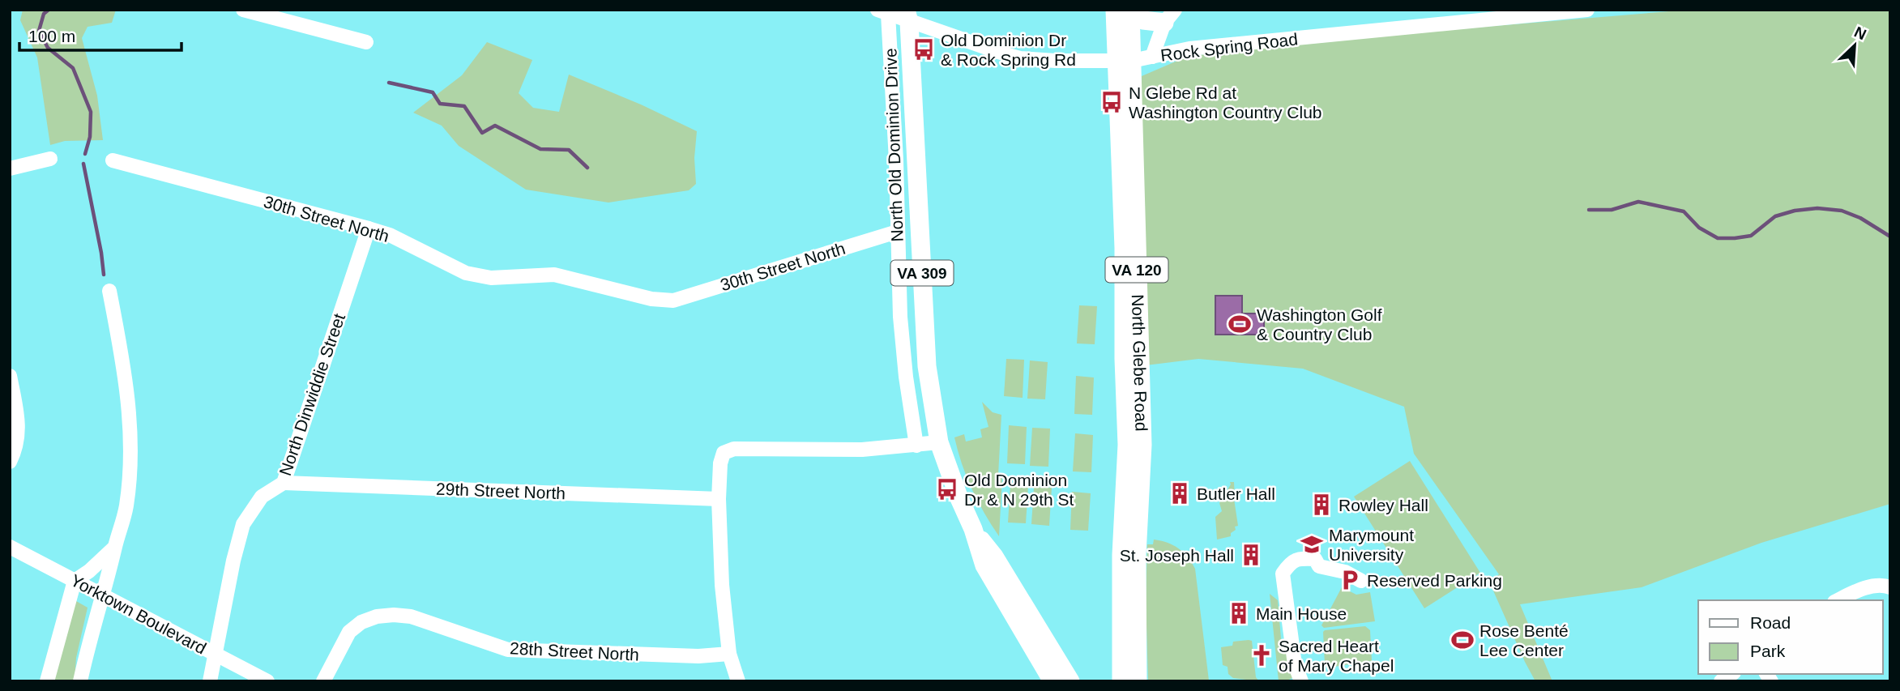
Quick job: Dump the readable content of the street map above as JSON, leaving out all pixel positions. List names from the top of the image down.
{
  "streets": {
    "main road": ["VA 120", "VA 309", "North Glebe Road"],
    "street": [
      "Rock Spring Road",
      "North Old Dominion Drive",
      "30th Street North",
      "North Dinwiddie Street",
      "29th Street North",
      "Yorktown Boulevard",
      "28th Street North"
    ]
  },
  "crossings": [
    ["Rock Spring Road", "North Old Dominion Drive"],
    ["Rock Spring Road", "VA 309"],
    ["Rock Spring Road", "North Glebe Road"],
    ["North Old Dominion Drive", "30th Street North"],
    ["North Old Dominion Drive", "VA 309"],
    ["30th Street North", "North Dinwiddie Street"],
    ["North Dinwiddie Street", "29th Street North"],
    ["North Dinwiddie Street", "Yorktown Boulevard"]
  ],
  "places": {
    "bus stop": ["Old Dominion Dr & Rock Spring Rd", "N Glebe Rd at Washington Country Club", "Old Dominion Dr & N 29th St"],
    "sports": ["Washington Golf & Country Club", "Rose Benté Lee Center"],
    "building": [
      "Butler Hall",
      "Rowley Hall",
      "St. Joseph Hall",
      "Main House"
    ],
    "school or university": ["Marymount University"],
    "parking": ["Reserved Parking"],
    "church": ["Sacred Heart of Mary Chapel"]
  },
  "legend": ["Road", "Park"],
  "scale_bar": "100 m",
  "north": "top right"
}
